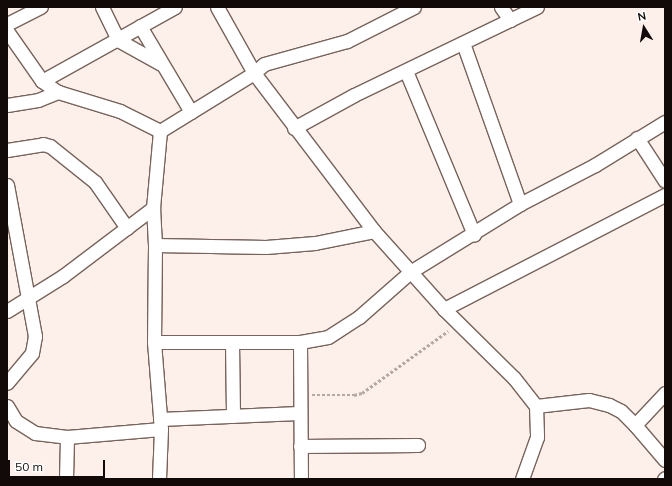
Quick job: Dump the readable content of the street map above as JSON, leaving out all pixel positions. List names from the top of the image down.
{
  "scale_bar": "50 m",
  "north": "top"
}
